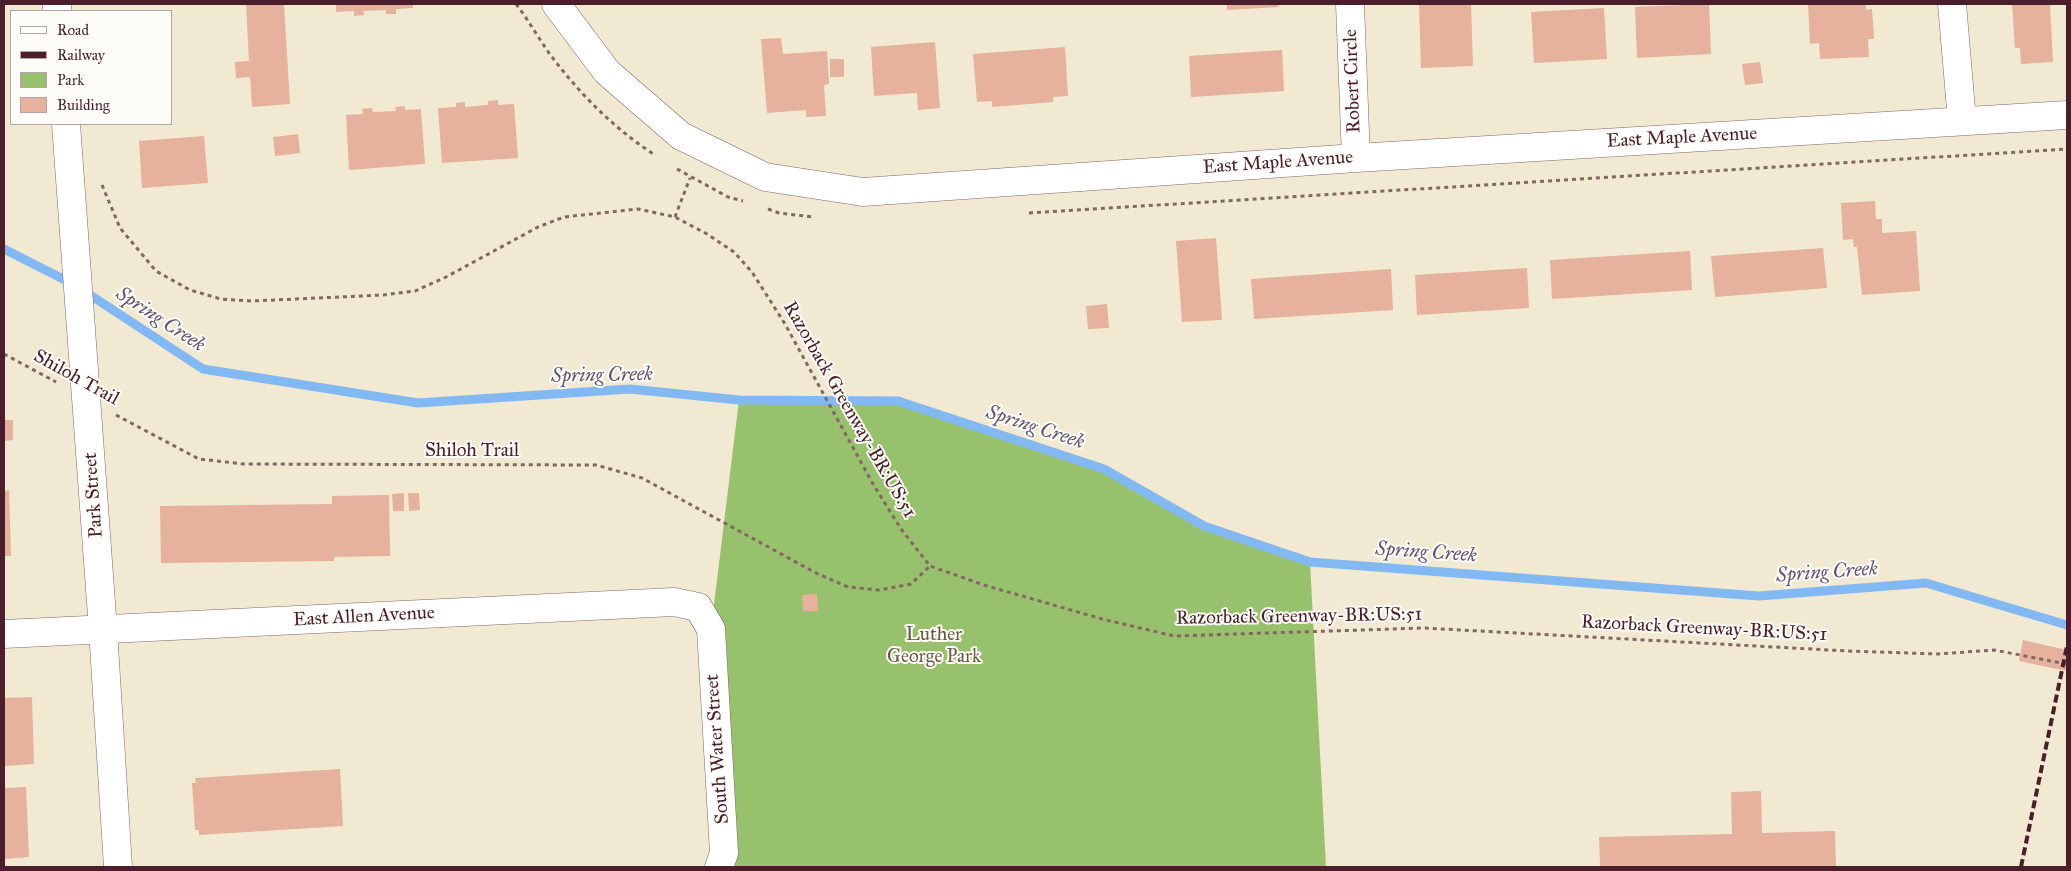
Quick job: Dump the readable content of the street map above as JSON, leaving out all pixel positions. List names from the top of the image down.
{
  "streets": {
    "street": [
      "Robert Circle",
      "East Maple Avenue",
      "Park Street",
      "East Allen Avenue",
      "South Water Street"
    ],
    "path": ["Shiloh Trail", "Razorback Greenway-BR:US:51"]
  },
  "crossings": [
    ["Robert Circle", "East Maple Avenue"],
    ["Shiloh Trail", "Razorback Greenway-BR:US:51"],
    ["Shiloh Trail", "Park Street"],
    ["Park Street", "East Allen Avenue"],
    ["East Allen Avenue", "South Water Street"]
  ],
  "water": ["Spring Creek"],
  "parks": ["Luther George Park"],
  "legend": [
    "Road",
    "Railway",
    "Park",
    "Building"
  ]
}
